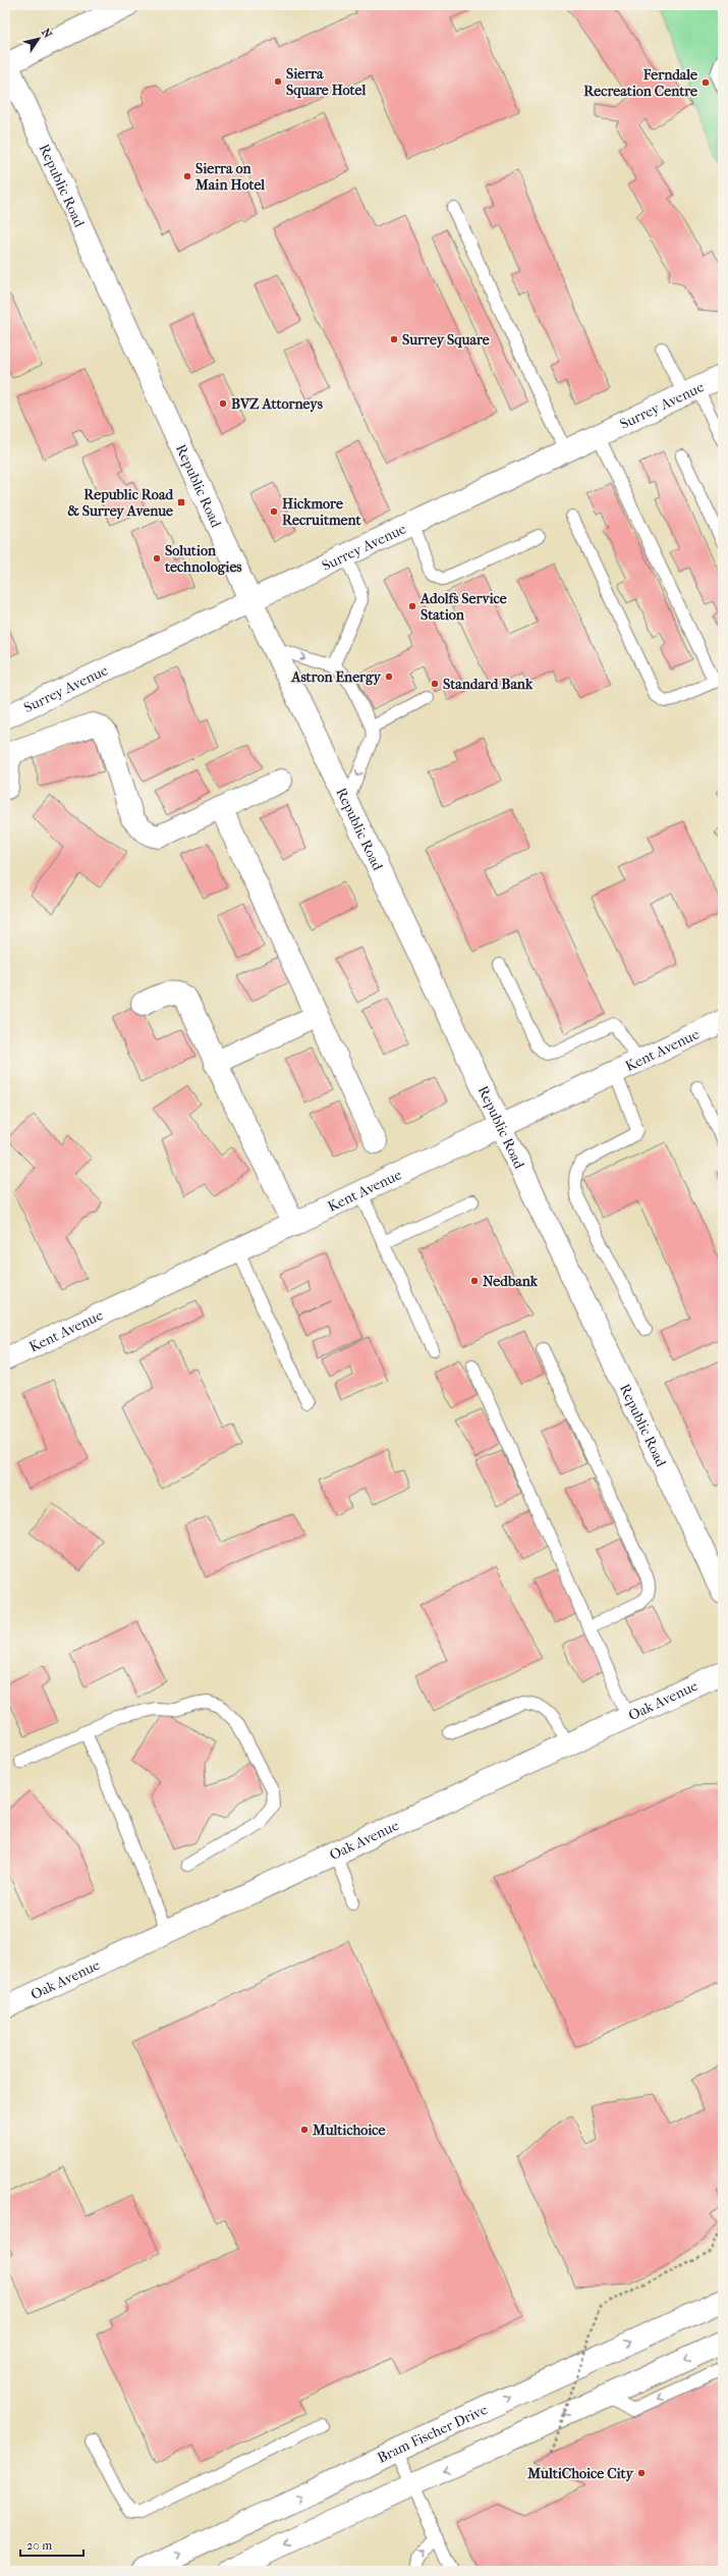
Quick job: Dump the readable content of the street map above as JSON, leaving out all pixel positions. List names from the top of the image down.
{
  "streets": {
    "street": [
      "Republic Road",
      "Surrey Avenue",
      "Kent Avenue",
      "Oak Avenue",
      "Bram Fischer Drive"
    ]
  },
  "crossings": [
    ["Republic Road", "Surrey Avenue"],
    ["Republic Road", "Kent Avenue"]
  ],
  "places": {
    "other": [
      "Sierra Square Hotel",
      "Ferndale Recreation Centre",
      "Sierra on Main Hotel",
      "Surrey Square",
      "BVZ Attorneys",
      "Hickmore Recruitment",
      "Solution technologies",
      "Adolfs Service Station",
      "Astron Energy",
      "Standard Bank",
      "Nedbank",
      "Multichoice",
      "MultiChoice City"
    ],
    "transit": ["Republic Road & Surrey Avenue"]
  },
  "scale_bar": "20 m",
  "north": "top right"
}
